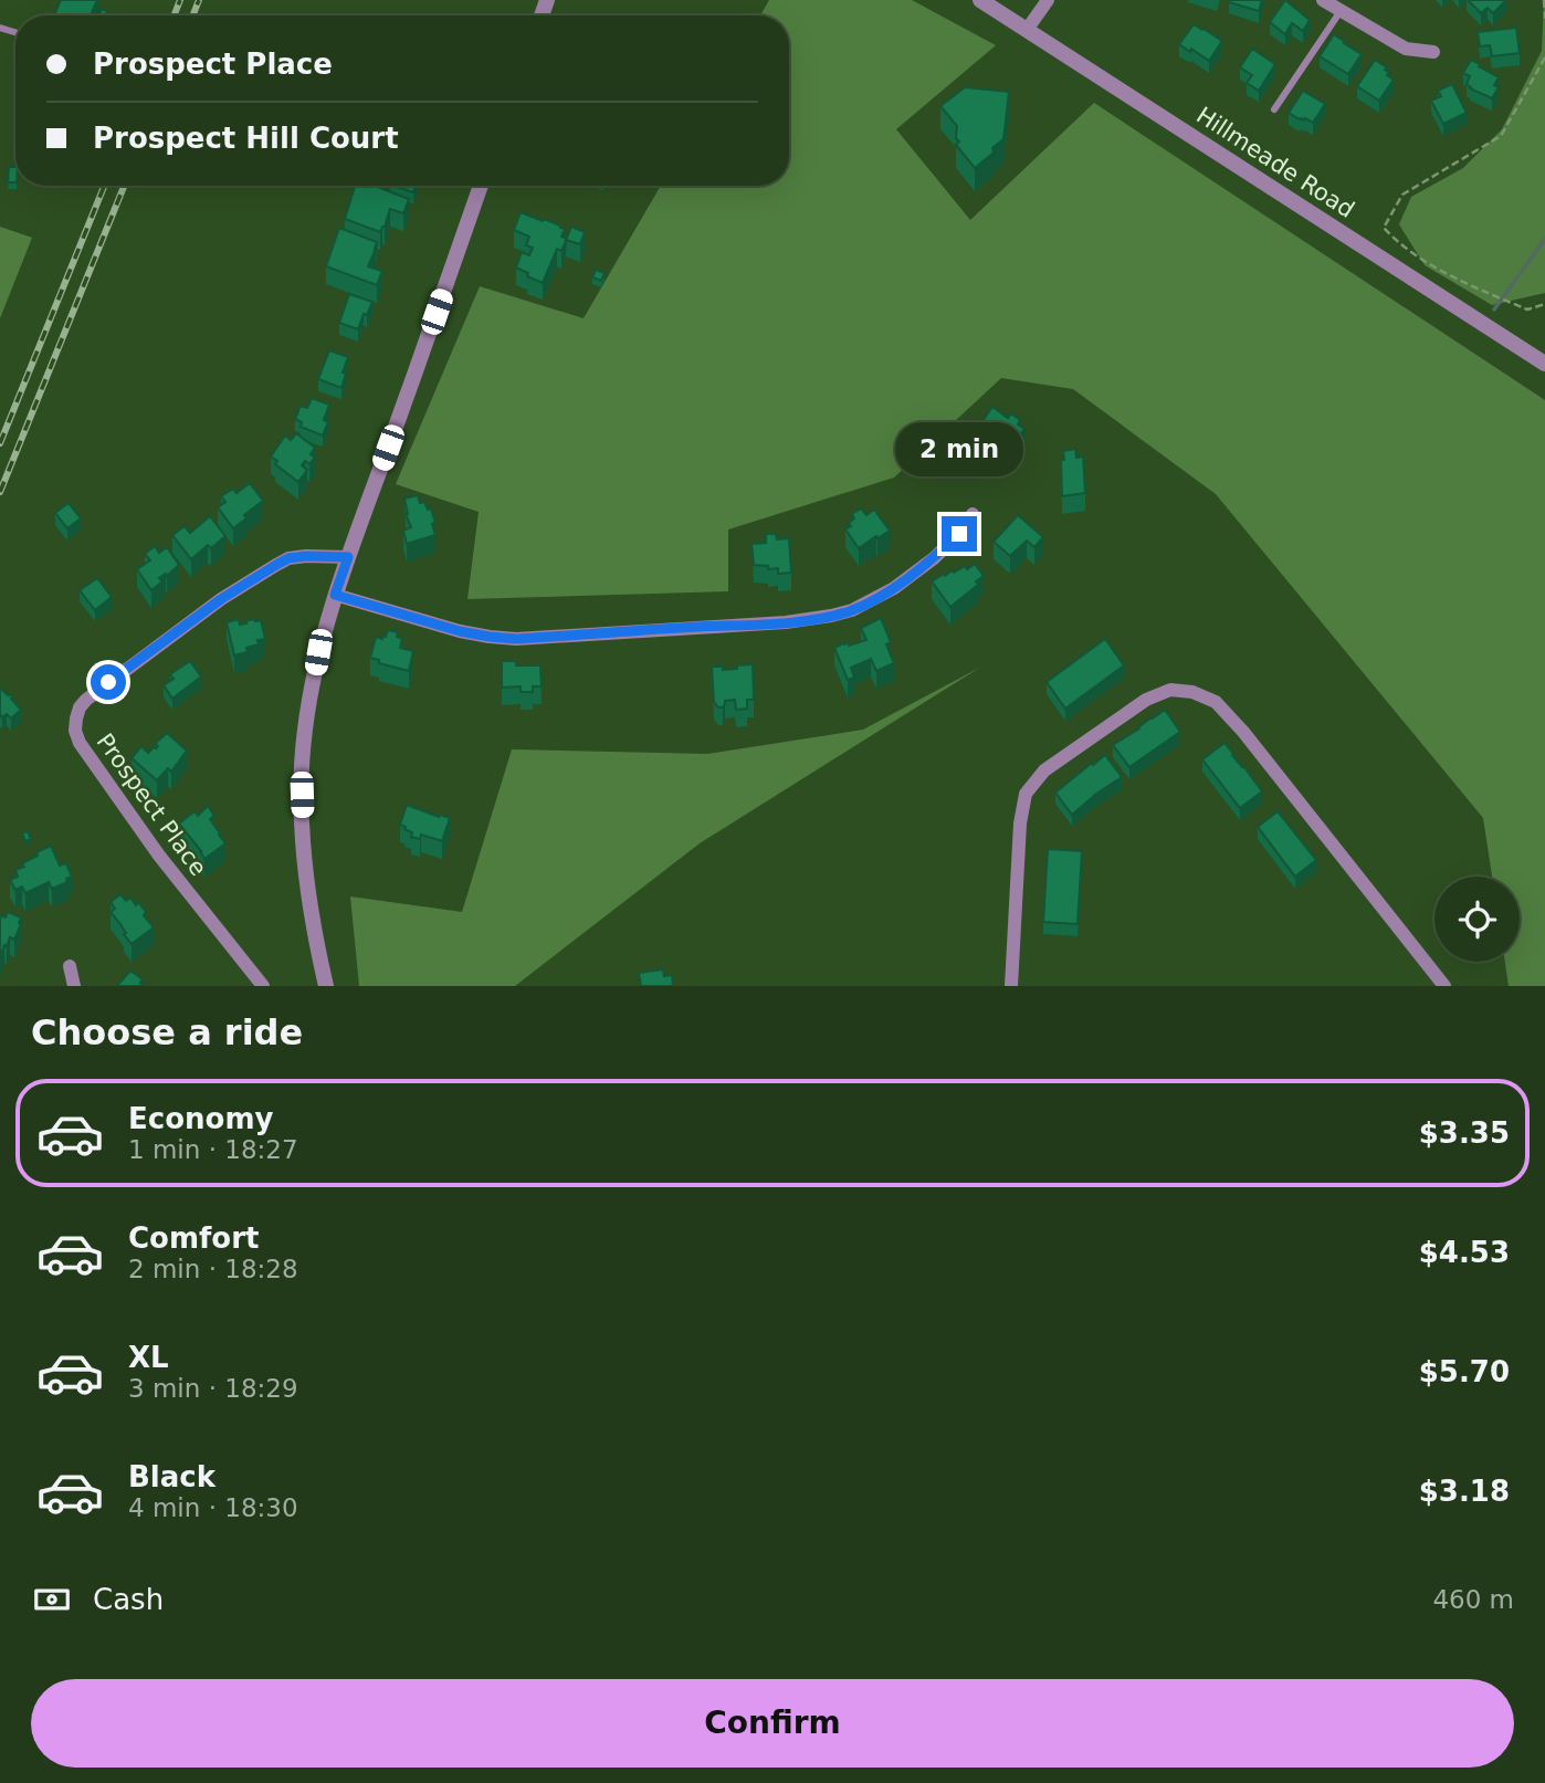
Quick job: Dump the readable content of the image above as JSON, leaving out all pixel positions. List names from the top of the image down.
{
  "streets": {
    "street": ["Hillmeade Road", "Prospect Place"]
  },
  "page": {
    "banner": ["Prospect Place", "Prospect Hill Court"],
    "bubble": "2 min",
    "heading": "Choose a ride",
    "list": [
      {
        "name": "Economy",
        "note": "1 min · 18:27",
        "value": "$3.35"
      },
      {
        "name": "Comfort",
        "note": "2 min · 18:28",
        "value": "$4.53"
      },
      {
        "name": "XL",
        "note": "3 min · 18:29",
        "value": "$5.70"
      },
      {
        "name": "Black",
        "note": "4 min · 18:30",
        "value": "$3.18"
      }
    ],
    "pay": ["Cash", "460 m"],
    "buttons": "Confirm"
  }
}
